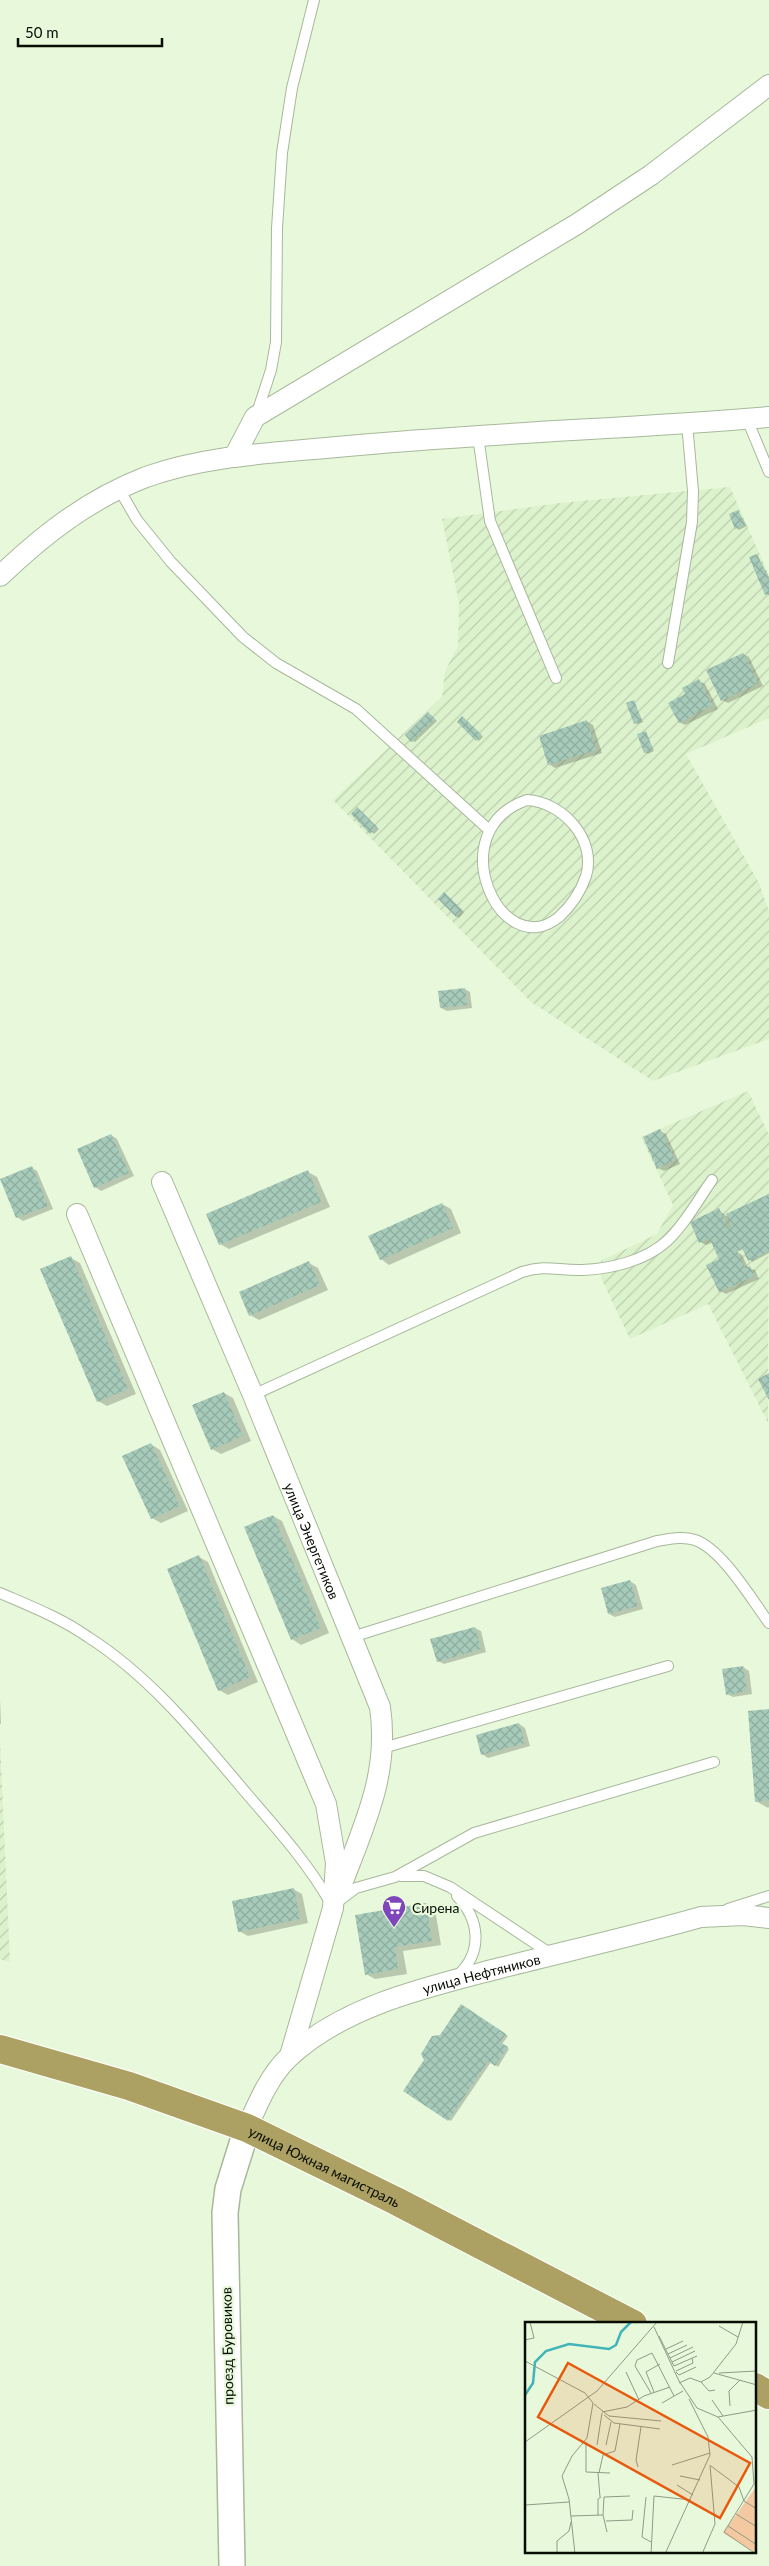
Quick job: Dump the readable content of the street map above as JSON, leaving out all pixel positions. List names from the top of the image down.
{
  "streets": {
    "highway": ["улица Южная магистраль"],
    "street": ["улица Энергетиков", "улица Нефтяников", "проезд Буровиков"]
  },
  "crossings": [
    ["улица Нефтяников", "улица Южная магистраль"],
    ["улица Нефтяников", "проезд Буровиков"],
    ["улица Южная магистраль", "проезд Буровиков"]
  ],
  "places": {
    "supermarket": ["Сирена"]
  },
  "scale_bar": "50 m"
}
